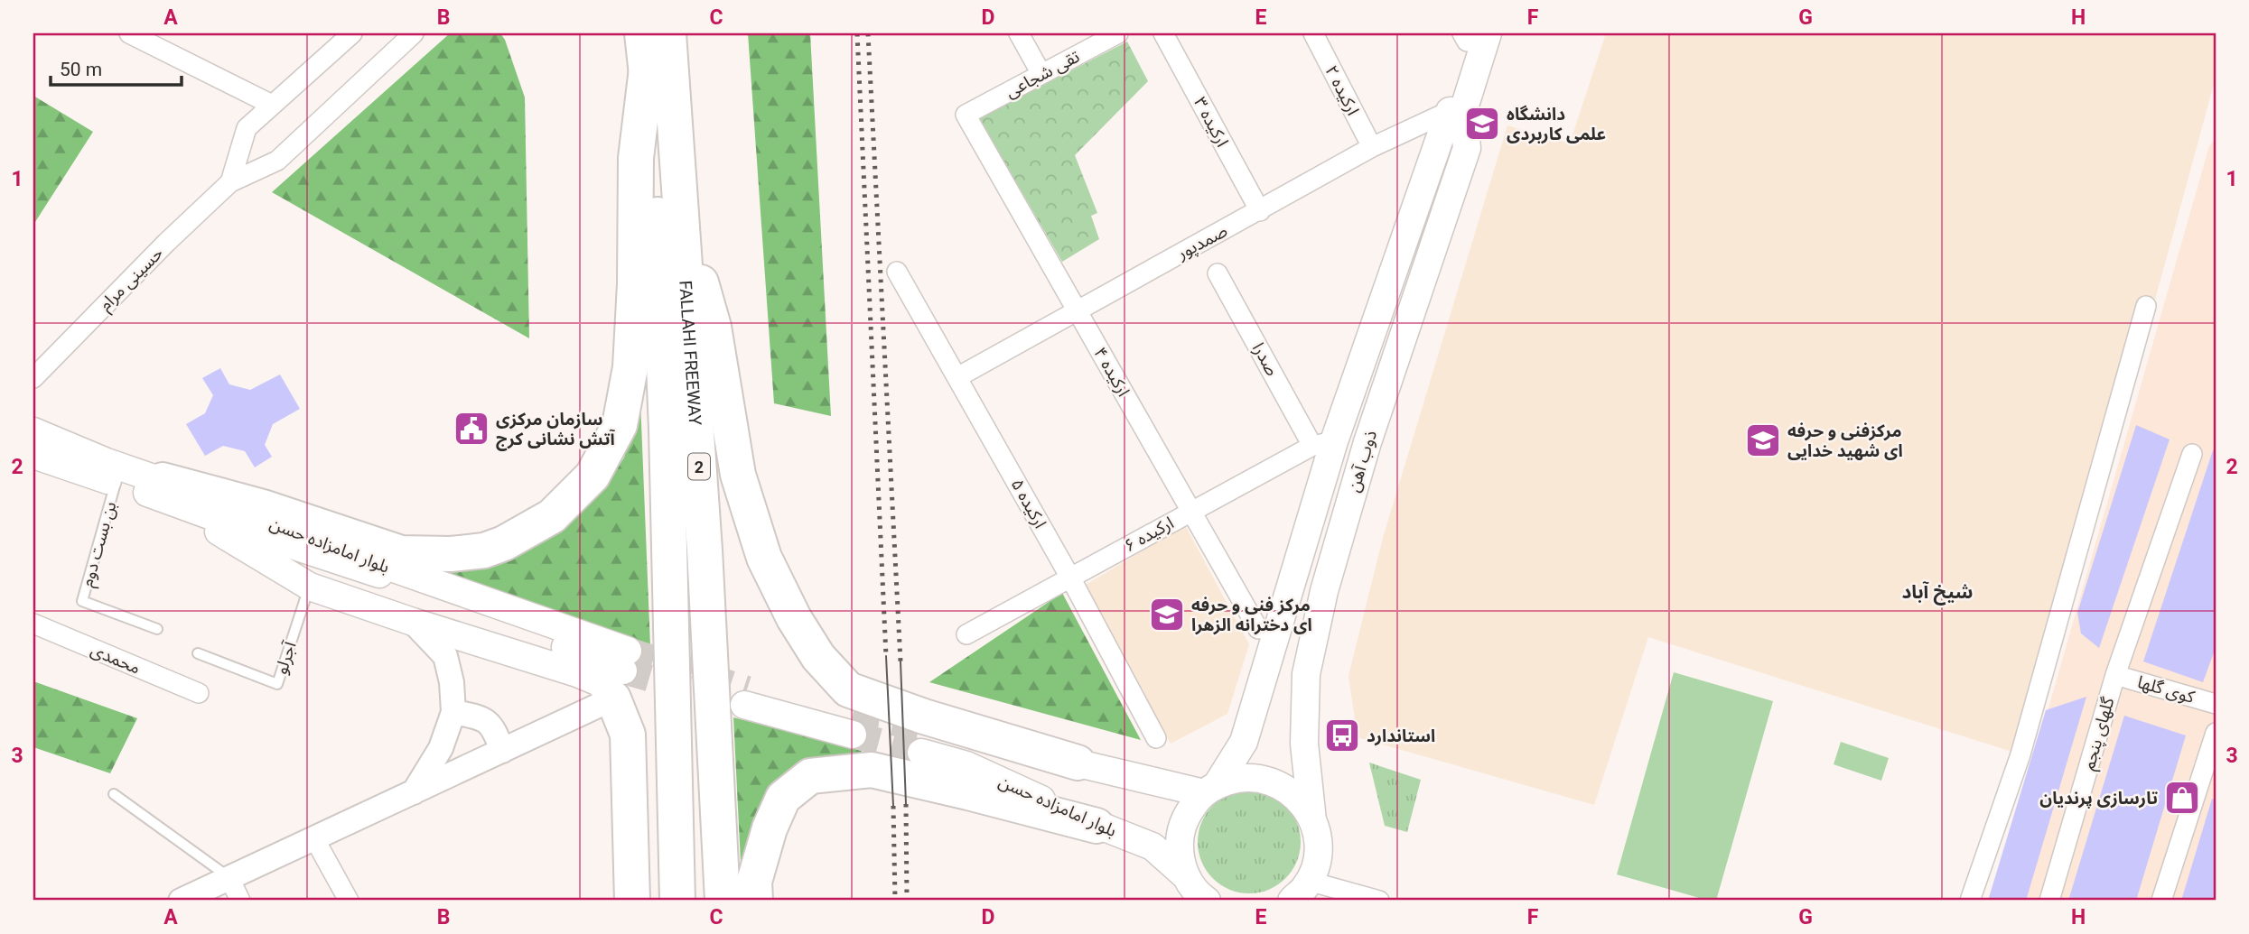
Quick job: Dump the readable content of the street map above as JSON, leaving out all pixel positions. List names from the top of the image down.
{
  "streets": {
    "highway": ["FALLAHI FREEWAY", "2"],
    "main road": ["ذوب آهن", "بلوار امامزاده حسن"],
    "street": [
      "تقی شجاعی",
      "ارکیده ۲",
      "ارکیده ۳",
      "صمدپور",
      "حسینی مرام",
      "صدرا",
      "ارکیده ۴",
      "ارکیده ۵",
      "ارکیده ۶",
      "محمدی",
      "کوی گلها",
      "گلهای پنجم"
    ],
    "lane": ["بن بست دوم", "آجرلو"]
  },
  "crossings": [
    ["تقی شجاعی", "ارکیده ۴"],
    ["ارکیده ۲", "صمدپور"],
    ["ارکیده ۳", "صمدپور"],
    ["صمدپور", "ارکیده ۴"],
    ["صمدپور", "ذوب آهن"],
    ["صمدپور", "ارکیده ۵"],
    ["صدرا", "ذوب آهن"],
    ["صدرا", "ارکیده ۶"],
    ["ارکیده ۴", "ارکیده ۶"],
    ["ذوب آهن", "ارکیده ۶"],
    ["ذوب آهن", "بلوار امامزاده حسن"],
    ["ارکیده ۵", "ارکیده ۶"],
    ["بن بست دوم", "بلوار امامزاده حسن"],
    ["کوی گلها", "گلهای پنجم"]
  ],
  "districts": ["شیخ آباد"],
  "places": {
    "school or university": ["دانشگاه علمی کاربردی", "مرکزفنی و حرفه ای شهید خدایی", "مرکز فنی و حرفه ای دخترانه الزهرا"],
    "public building": ["سازمان مرکزی آتش نشانی کرج"],
    "bus stop": ["استاندارد"],
    "shop": ["تارسازی پرندیان"]
  },
  "scale_bar": "50 m",
  "grid": {
    "columns": [
      "A",
      "B",
      "C",
      "D",
      "E",
      "F",
      "G",
      "H"
    ],
    "rows": ["1", "2", "3"]
  }
}
